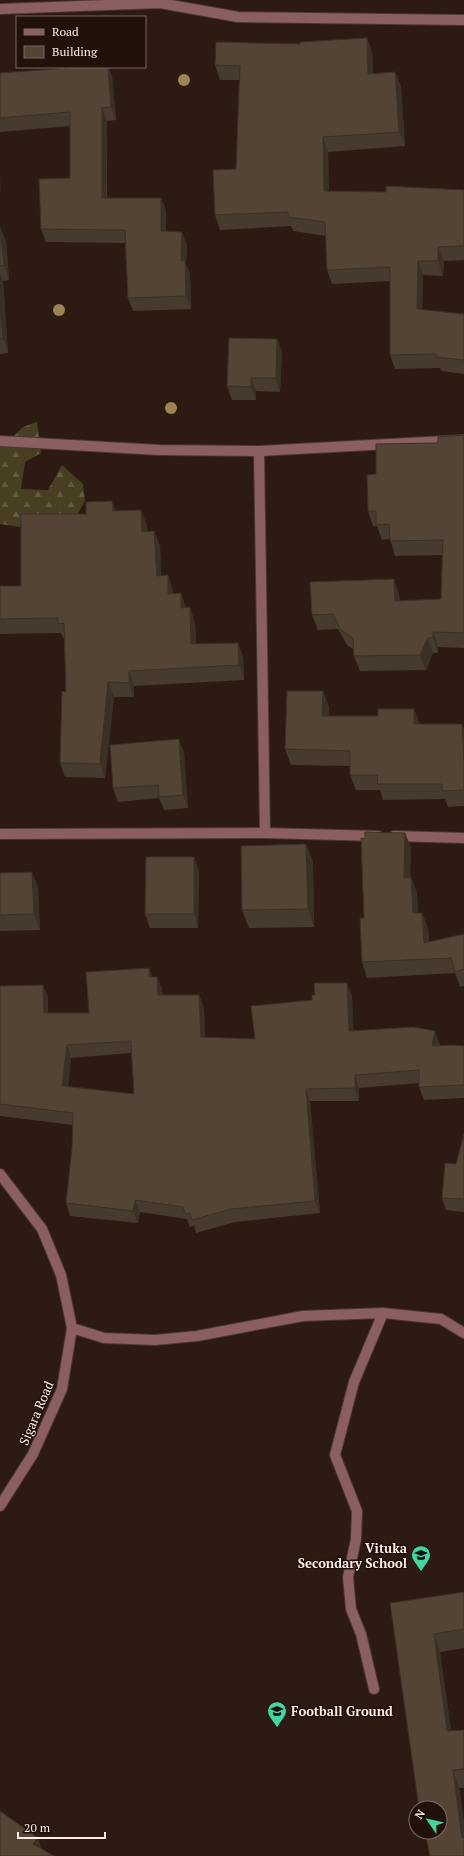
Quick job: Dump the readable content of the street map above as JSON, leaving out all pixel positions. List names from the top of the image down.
{
  "streets": {
    "street": ["Sigara Road"]
  },
  "places": {
    "school or university": ["Vituka Secondary School", "Football Ground"]
  },
  "legend": ["Road", "Building"],
  "scale_bar": "20 m",
  "north": "top left"
}
